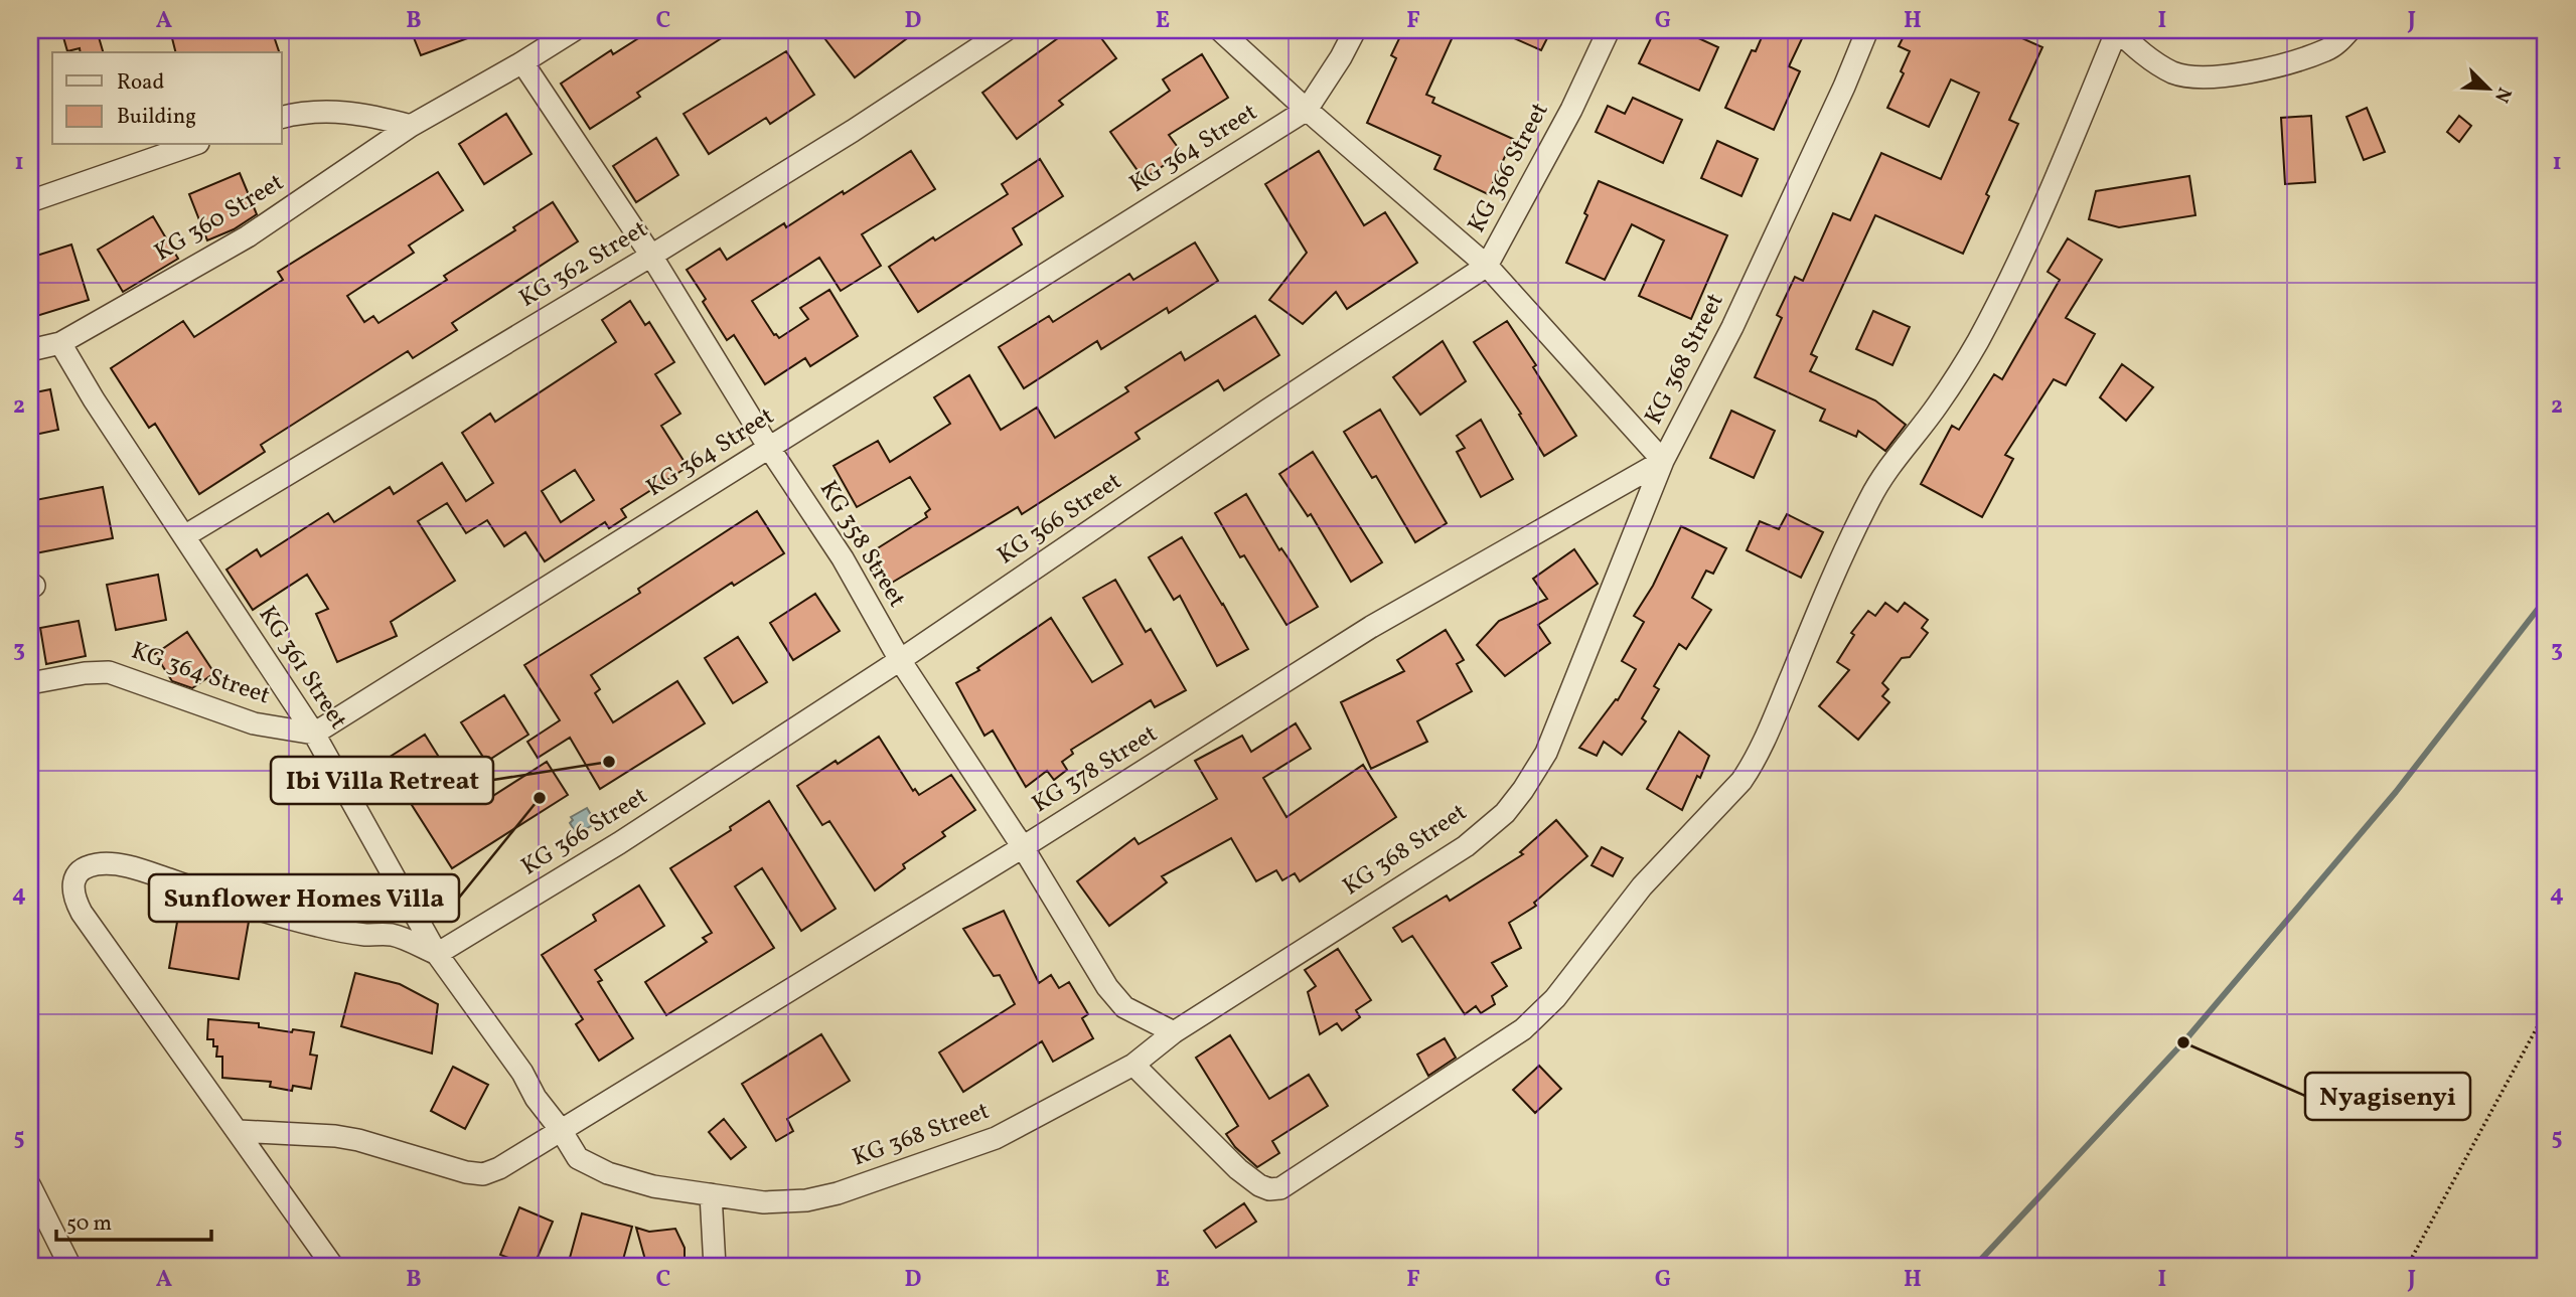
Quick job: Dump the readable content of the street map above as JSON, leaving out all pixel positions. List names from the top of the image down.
{
  "streets": {
    "street": [
      "KG 364 Street",
      "KG 366 Street",
      "KG 360 Street",
      "KG 362 Street",
      "KG 368 Street",
      "KG 358 Street",
      "KG 361 Street",
      "KG 378 Street"
    ]
  },
  "crossings": [
    ["KG 364 Street", "KG 358 Street"],
    ["KG 364 Street", "KG 361 Street"],
    ["KG 366 Street", "KG 358 Street"],
    ["KG 366 Street", "KG 361 Street"],
    ["KG 360 Street", "KG 358 Street"],
    ["KG 360 Street", "KG 361 Street"],
    ["KG 362 Street", "KG 358 Street"],
    ["KG 362 Street", "KG 361 Street"],
    ["KG 368 Street", "KG 358 Street"],
    ["KG 368 Street", "KG 361 Street"],
    ["KG 368 Street", "KG 378 Street"],
    ["KG 358 Street", "KG 378 Street"],
    ["KG 361 Street", "KG 378 Street"]
  ],
  "places": ["Ibi Villa Retreat", "Sunflower Homes Villa", "Nyagisenyi"],
  "legend": ["Road", "Building"],
  "scale_bar": "50 m",
  "north": "bottom right",
  "grid": {
    "columns": [
      "A",
      "B",
      "C",
      "D",
      "E",
      "F",
      "G",
      "H",
      "I",
      "J"
    ],
    "rows": [
      "1",
      "2",
      "3",
      "4",
      "5"
    ]
  }
}
